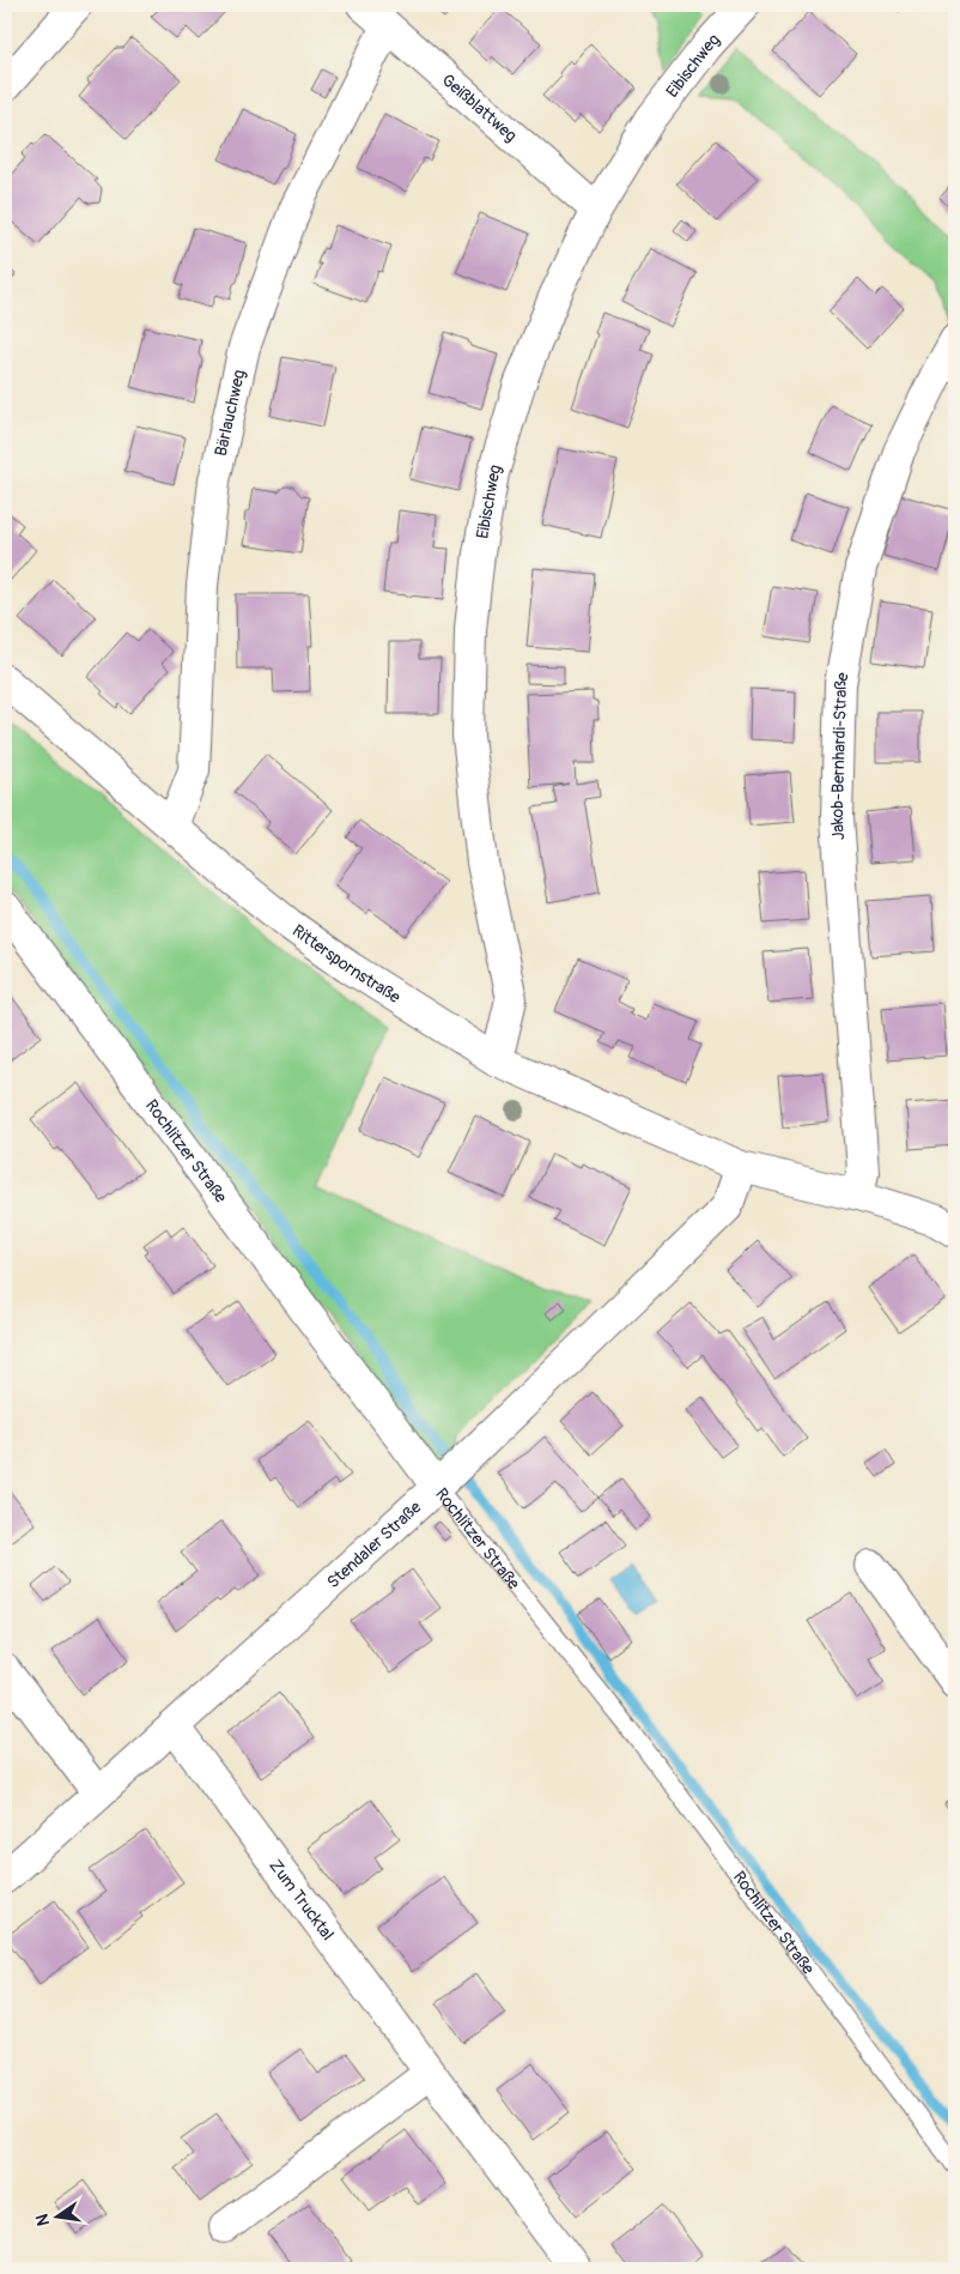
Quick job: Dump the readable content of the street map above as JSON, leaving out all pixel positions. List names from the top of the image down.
{
  "streets": {
    "street": [
      "Eibischweg",
      "Geißblattweg",
      "Bärlauchweg",
      "Jakob-Bernhardi-Straße",
      "Ritterspornstraße",
      "Rochlitzer Straße",
      "Stendaler Straße",
      "Zum Trucktal"
    ]
  },
  "crossings": [
    ["Eibischweg", "Geißblattweg"],
    ["Eibischweg", "Ritterspornstraße"],
    ["Geißblattweg", "Bärlauchweg"],
    ["Bärlauchweg", "Ritterspornstraße"],
    ["Jakob-Bernhardi-Straße", "Ritterspornstraße"],
    ["Ritterspornstraße", "Stendaler Straße"],
    ["Rochlitzer Straße", "Stendaler Straße"],
    ["Stendaler Straße", "Zum Trucktal"]
  ],
  "north": "left"
}
